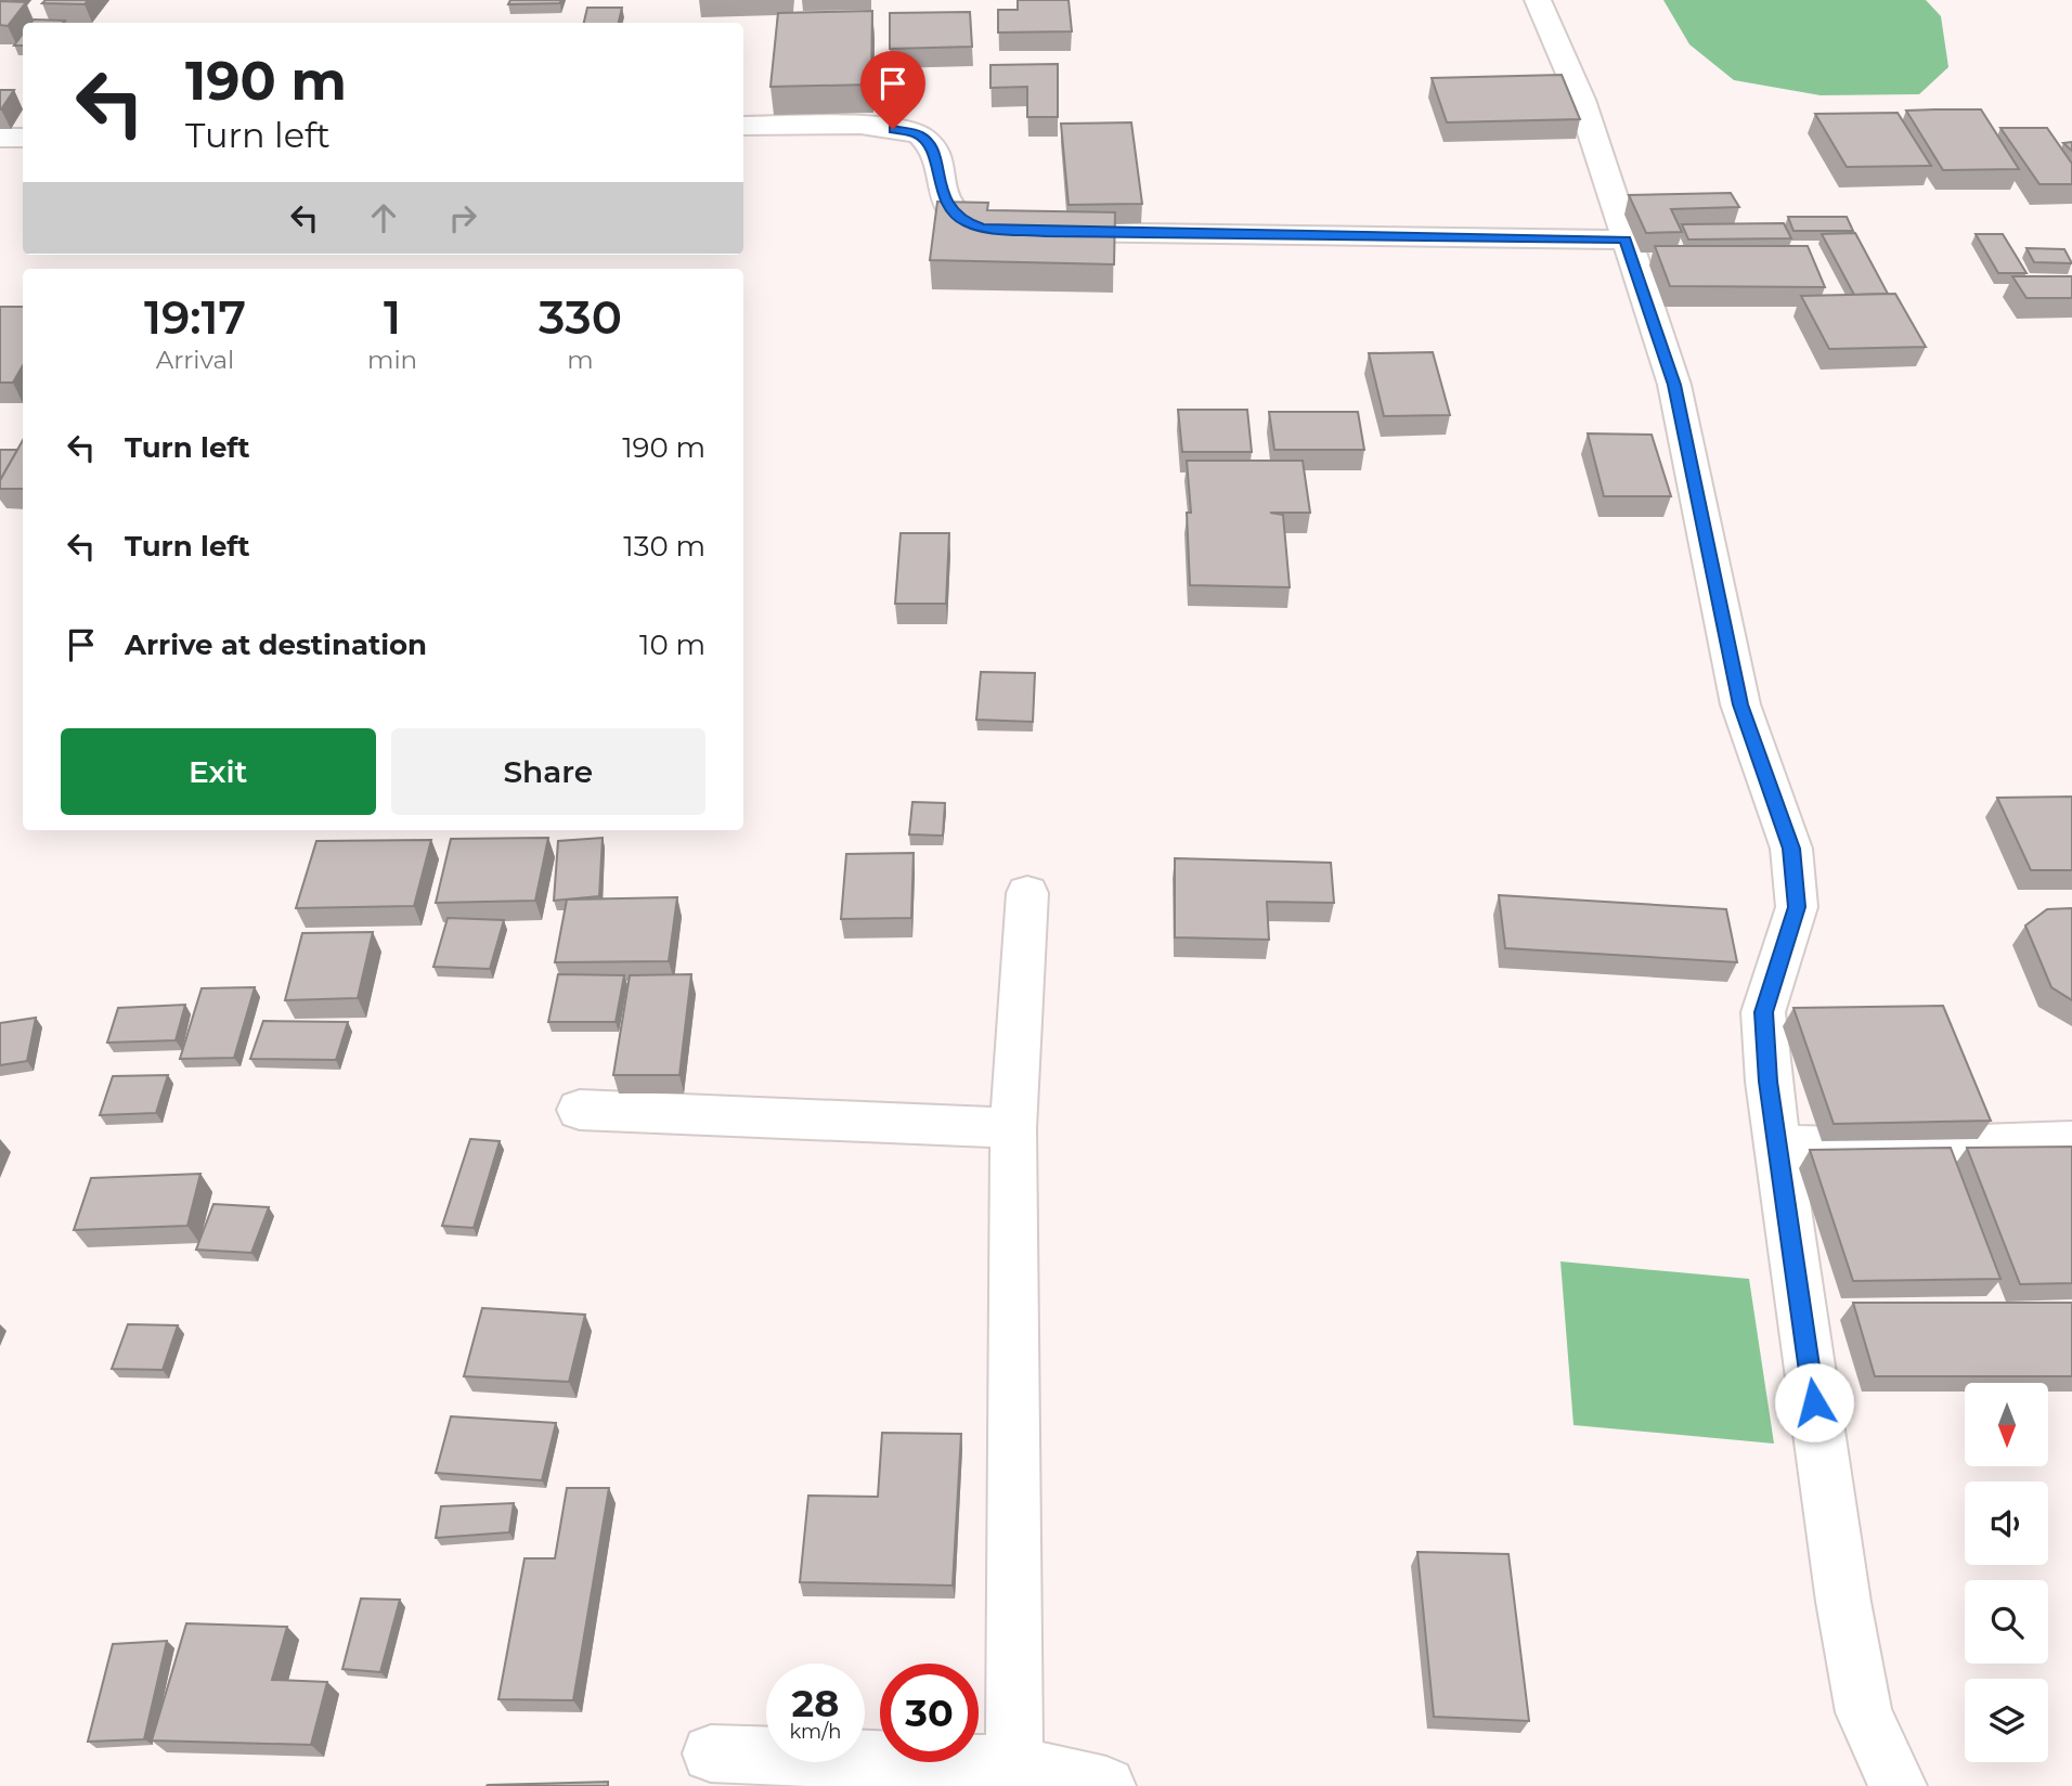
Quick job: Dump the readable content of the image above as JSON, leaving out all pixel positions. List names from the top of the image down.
{
  "north": "bottom",
  "page": {
    "turn": ["190 m", "Turn left"],
    "eta": [
      "19:17",
      "Arrival",
      "1",
      "min",
      "330",
      "m"
    ],
    "list": [
      {
        "name": "Turn left",
        "value": "190 m"
      },
      {
        "name": "Turn left",
        "value": "130 m"
      },
      {
        "name": "Arrive at destination",
        "value": "10 m"
      }
    ],
    "buttons": ["Exit", "Share"],
    "speed": "28 km/h",
    "limit": "30"
  }
}
